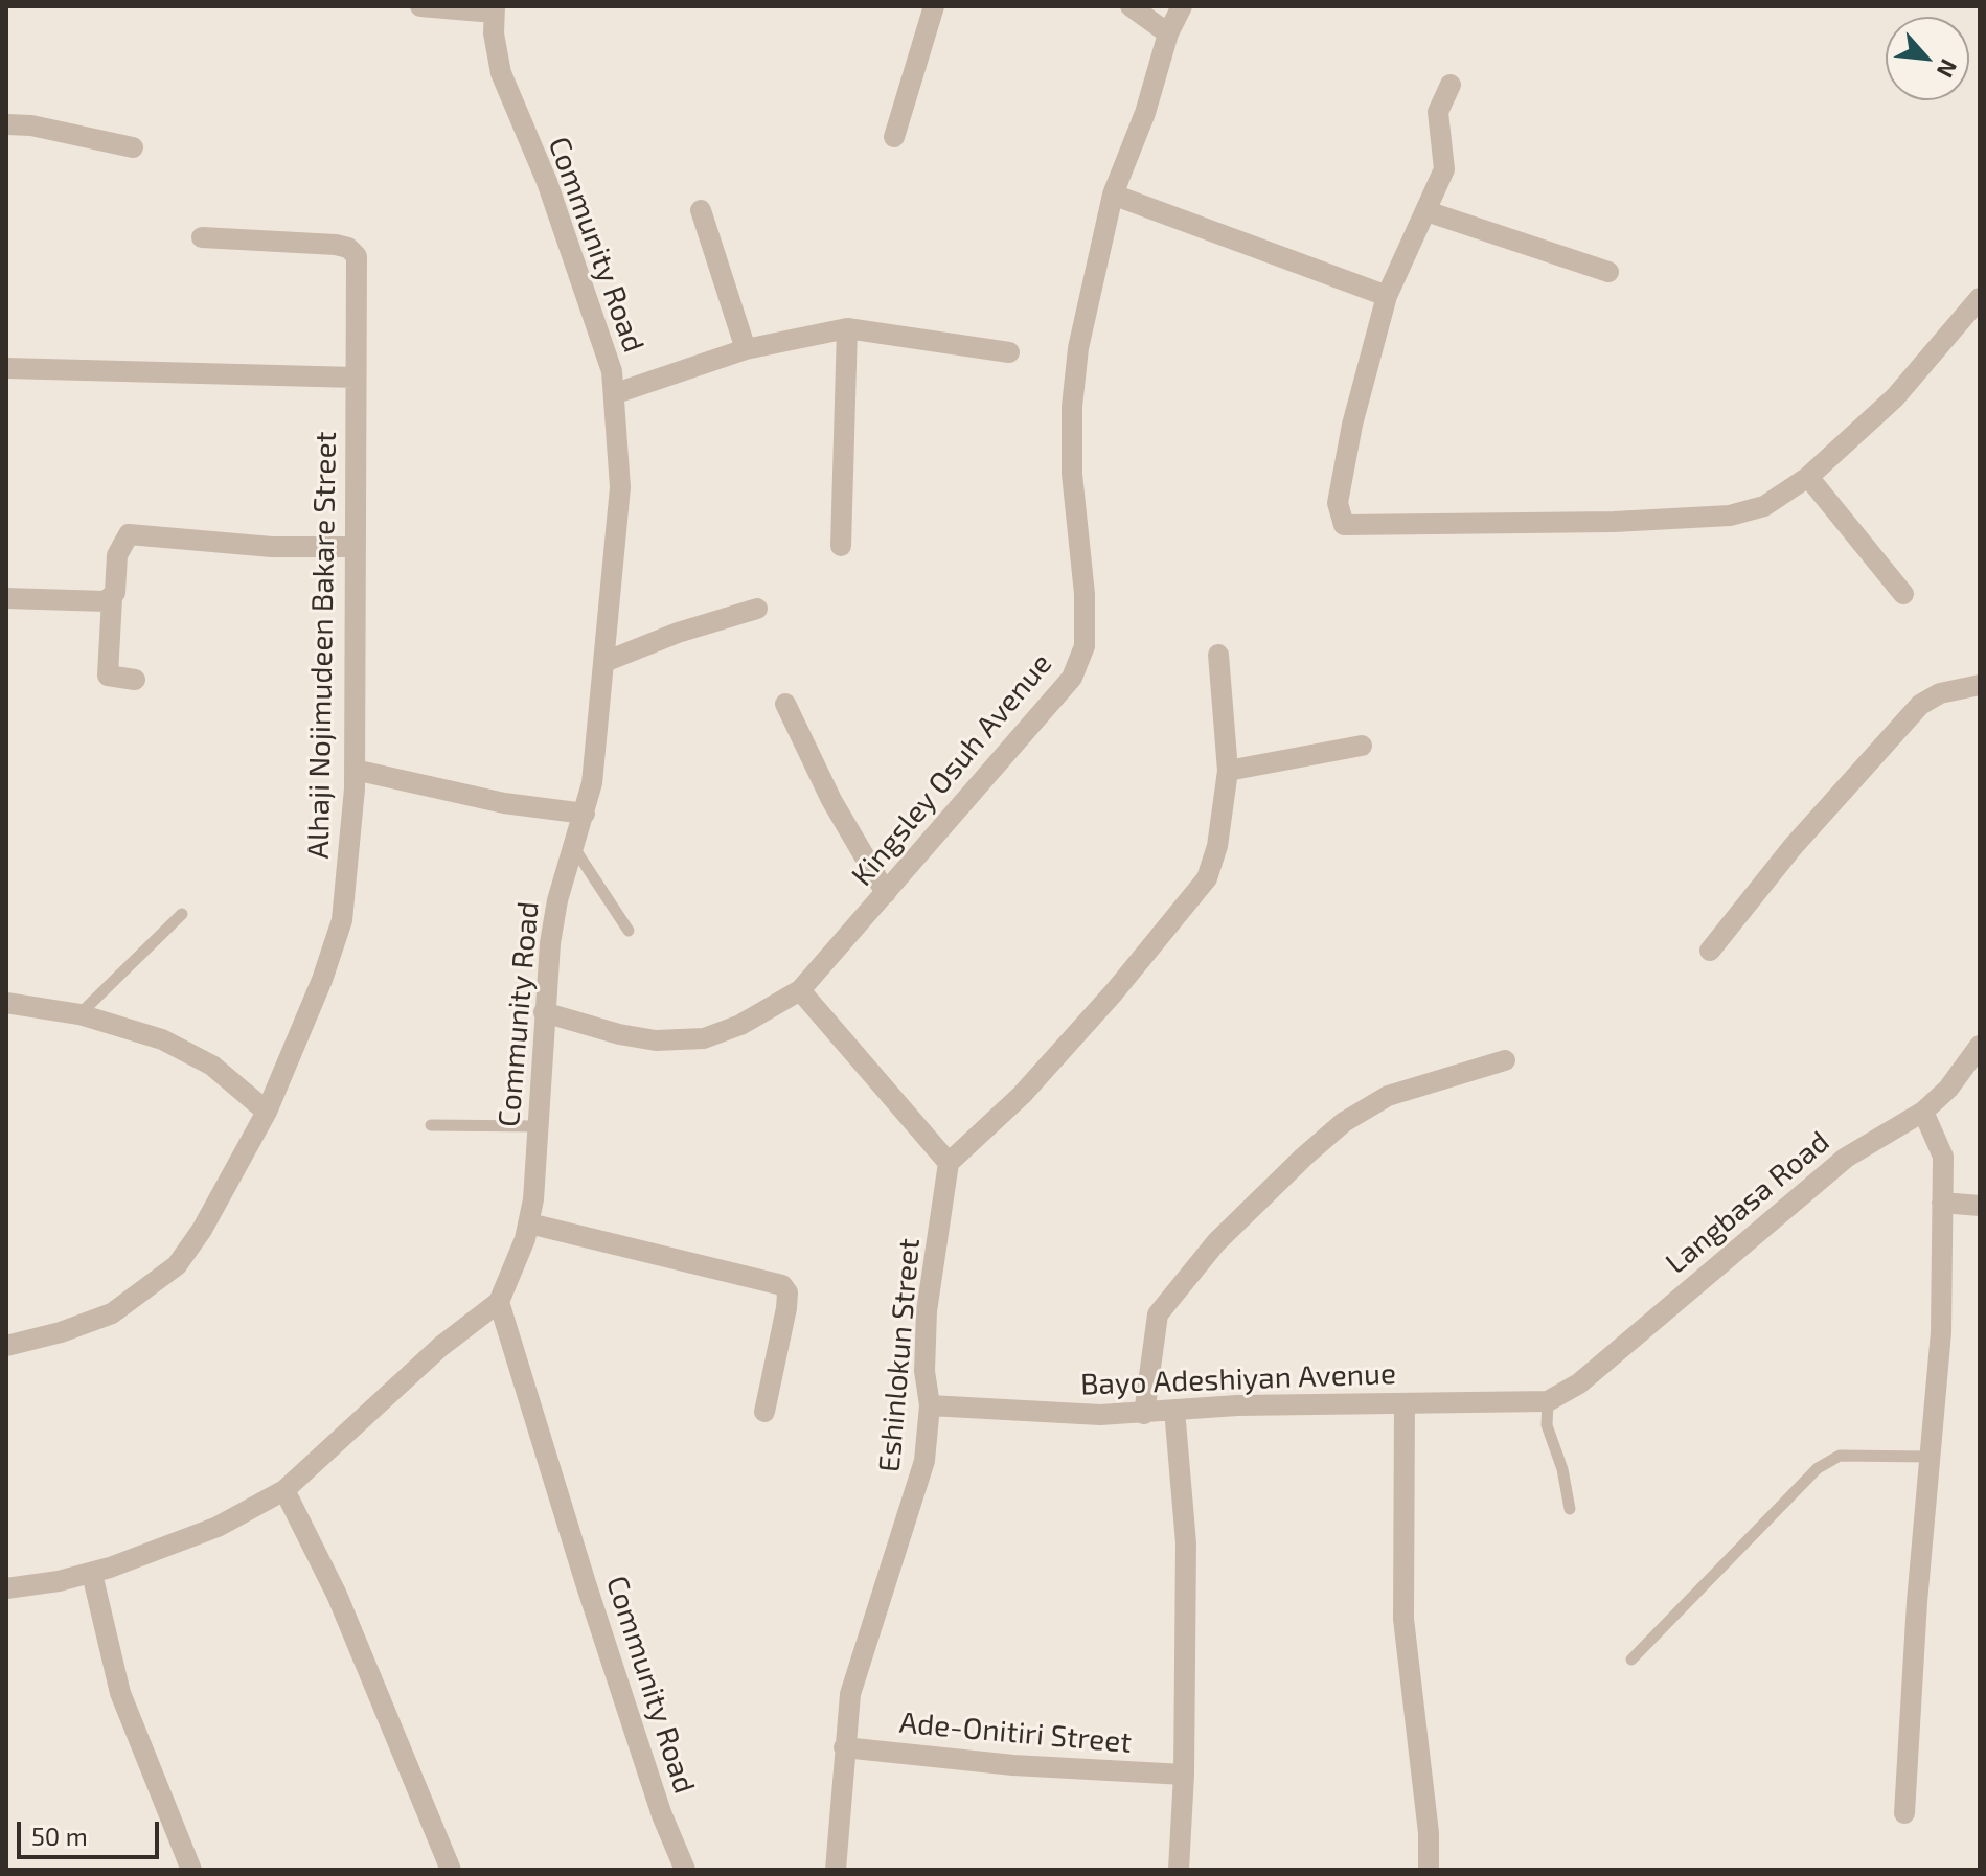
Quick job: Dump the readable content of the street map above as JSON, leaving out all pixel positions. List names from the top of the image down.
{
  "streets": {
    "street": [
      "Community Road",
      "Alhaji Nojimudeen Bakare Street",
      "Kingsley Osuh Avenue",
      "Langbasa Road",
      "Eshinlokun Street",
      "Bayo Adeshiyan Avenue",
      "Ade-Onitiri Street"
    ]
  },
  "crossings": [
    ["Community Road", "Kingsley Osuh Avenue"],
    ["Langbasa Road", "Bayo Adeshiyan Avenue"],
    ["Eshinlokun Street", "Bayo Adeshiyan Avenue"],
    ["Eshinlokun Street", "Ade-Onitiri Street"]
  ],
  "scale_bar": "50 m",
  "north": "bottom right"
}
